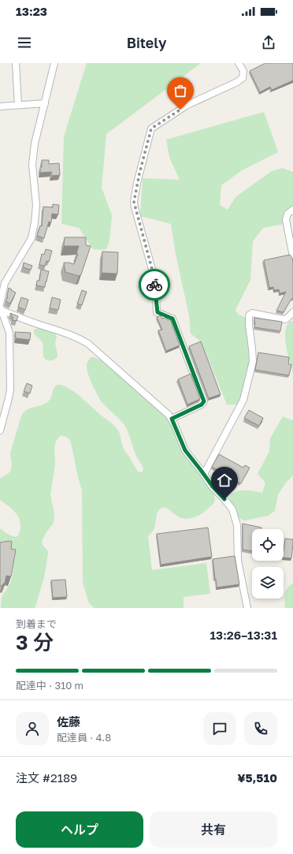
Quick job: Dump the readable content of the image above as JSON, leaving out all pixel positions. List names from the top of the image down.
{
  "page": {
    "status": "13:23",
    "header": "Bitely",
    "heading": ["3 分", "到着まで", "13:26–13:31"],
    "panel": [
      "佐藤",
      "配達員 · 4.8",
      "注文 #2189",
      "¥5,510"
    ],
    "bar": "配達中 · 310 m",
    "buttons": ["ヘルプ", "共有"]
  }
}
